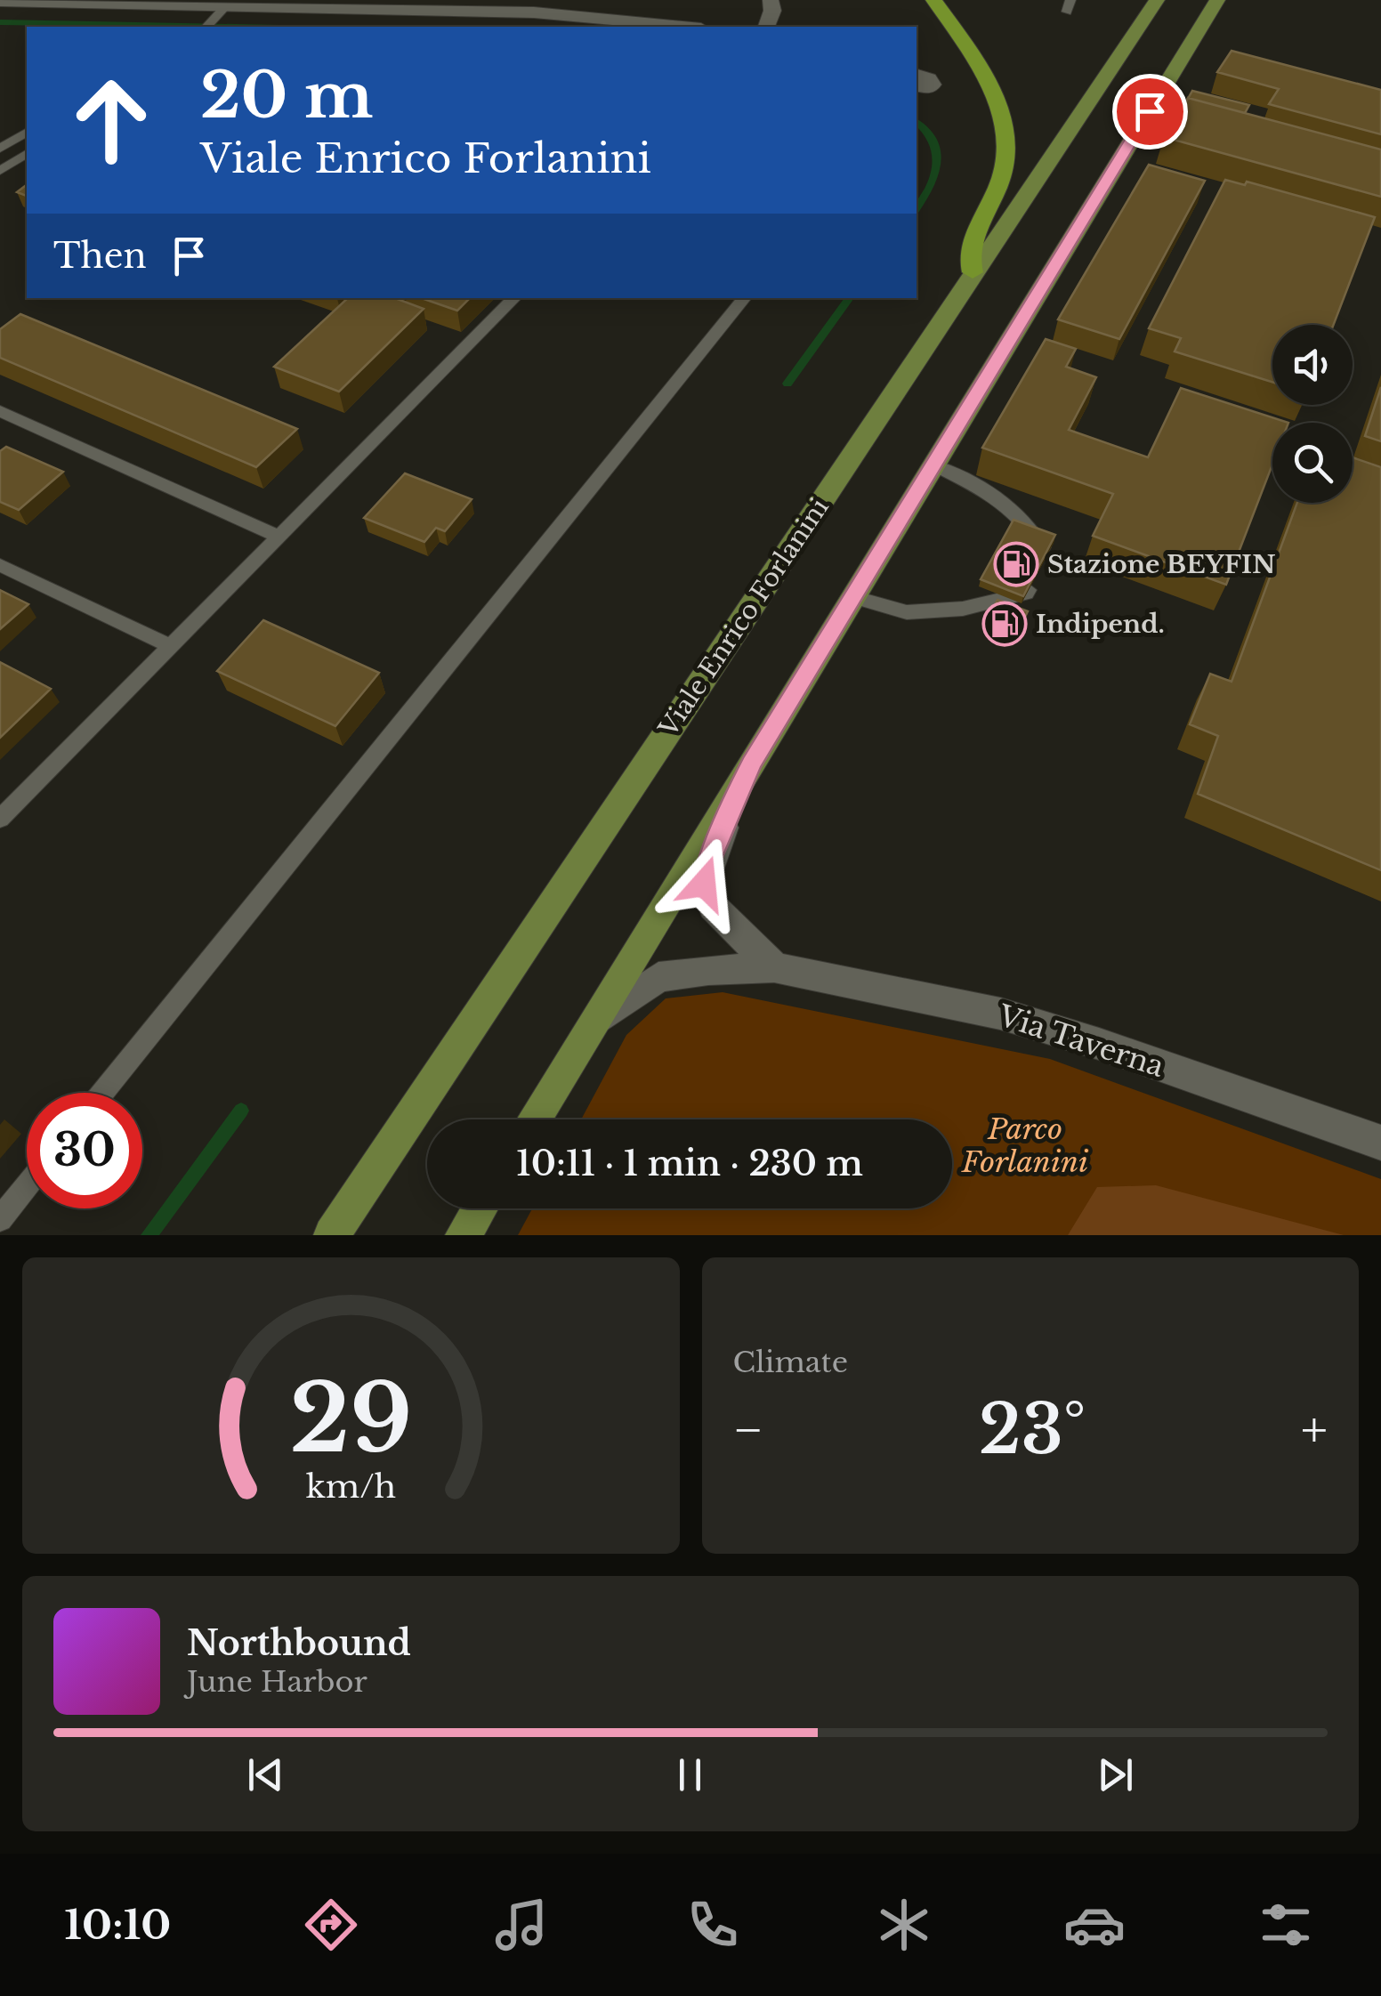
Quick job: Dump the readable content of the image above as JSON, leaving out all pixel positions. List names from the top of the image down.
{
  "streets": {
    "main road": ["Viale Enrico Forlanini"],
    "street": ["Via Taverna"]
  },
  "parks": ["Parco Forlanini"],
  "places": {
    "fuel station": ["Stazione BEYFIN", "Indipend."]
  },
  "page": {
    "turn": ["20 m", "Viale Enrico Forlanini"],
    "then": "Then",
    "limit": "30",
    "trip": "10:11 · 1 min · 230 m",
    "tile": "Climate",
    "heat": ["−", "23°", "+"],
    "song": ["Northbound", "June Harbor"],
    "tabs": "10:10",
    "gauge": ["29", "km/h"]
  }
}
